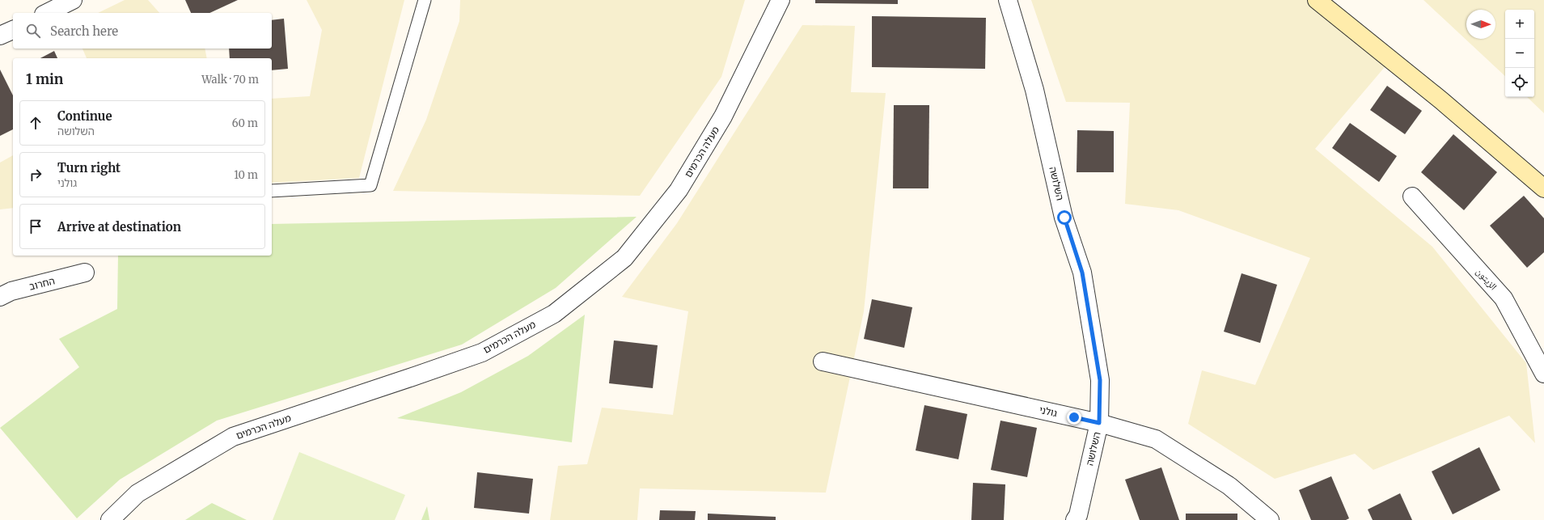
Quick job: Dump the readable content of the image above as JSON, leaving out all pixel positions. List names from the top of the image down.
{
  "streets": {
    "street": [
      "מעלה הכרמים",
      "השלושה",
      "الزيتون",
      "החרוב",
      "גולני"
    ]
  },
  "crossings": [
    ["השלושה", "גולני"]
  ],
  "north": "right",
  "page": {
    "map_buttons": ["+", "−"],
    "search": "Search here",
    "heading": ["1 min", "Walk · 70 m"],
    "list": [
      ["Continue", "השלושה", "60 m"],
      ["Turn right", "גולני", "10 m"],
      "Arrive at destination"
    ]
  }
}
